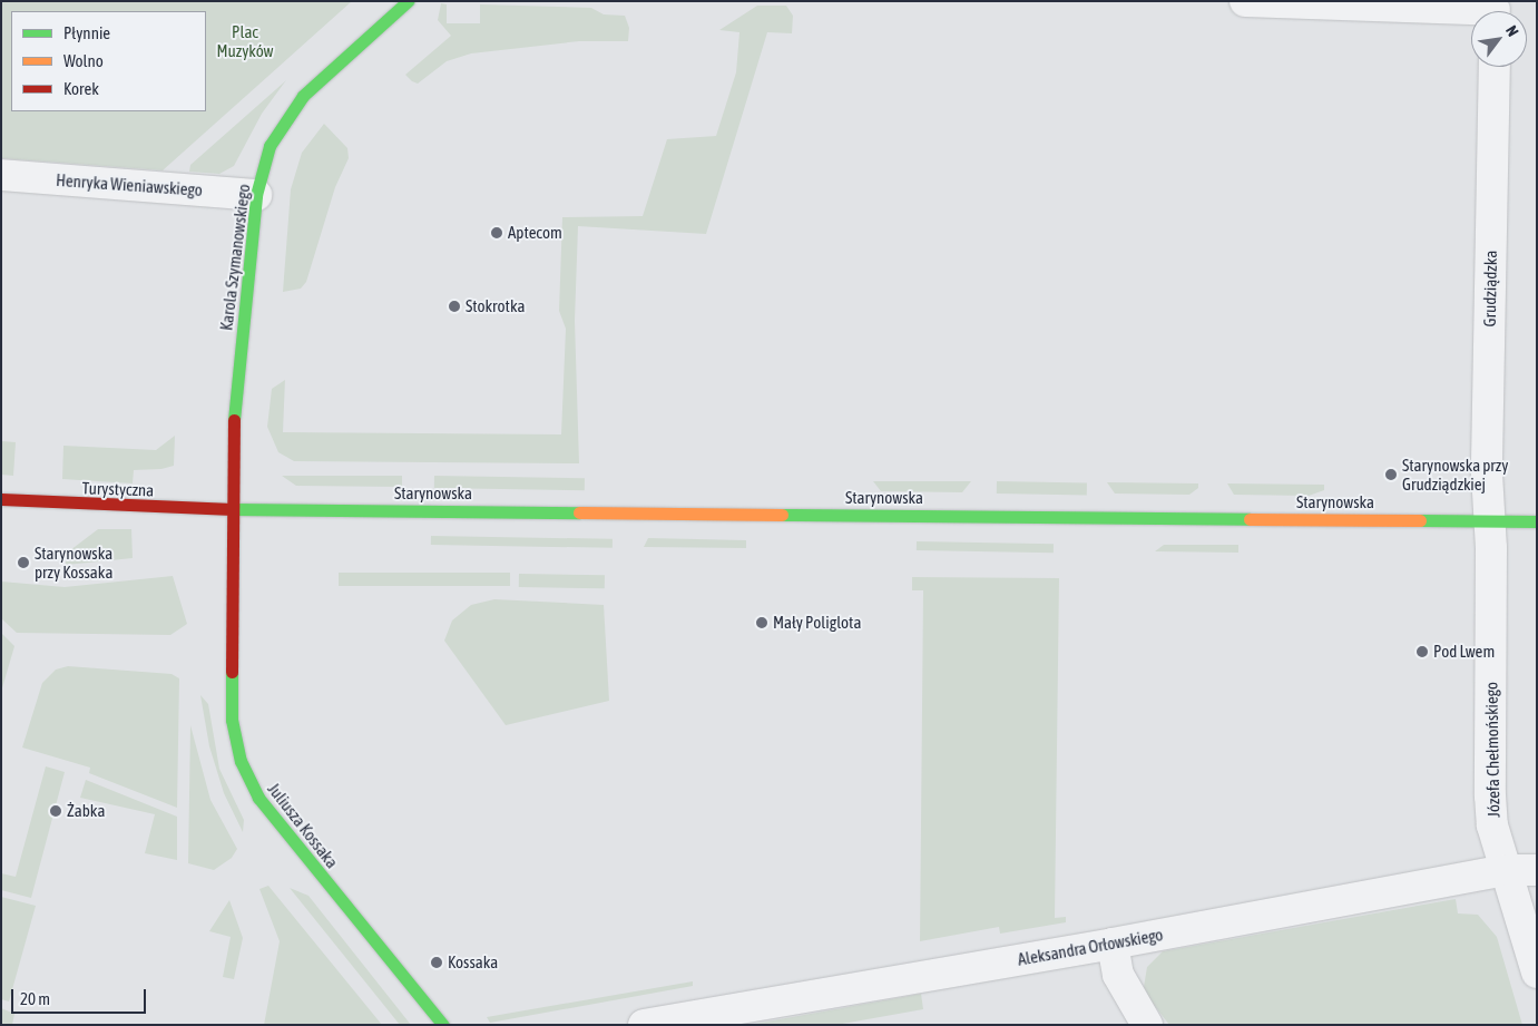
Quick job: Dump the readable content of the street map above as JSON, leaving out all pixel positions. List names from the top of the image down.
{
  "streets": {
    "street": [
      "Henryka Wieniawskiego",
      "Karola Szymanowskiego",
      "Grudziądzka",
      "Turystyczna",
      "Starynowska",
      "Józefa Chełmońskiego",
      "Juliusza Kossaka",
      "Aleksandra Orłowskiego"
    ]
  },
  "crossings": [
    ["Henryka Wieniawskiego", "Karola Szymanowskiego"],
    ["Karola Szymanowskiego", "Turystyczna"],
    ["Karola Szymanowskiego", "Starynowska"],
    ["Karola Szymanowskiego", "Juliusza Kossaka"],
    ["Grudziądzka", "Starynowska"],
    ["Grudziądzka", "Józefa Chełmońskiego"],
    ["Turystyczna", "Starynowska"],
    ["Turystyczna", "Juliusza Kossaka"],
    ["Starynowska", "Józefa Chełmońskiego"],
    ["Starynowska", "Juliusza Kossaka"],
    ["Józefa Chełmońskiego", "Aleksandra Orłowskiego"]
  ],
  "parks": ["Plac Muzyków"],
  "places": [
    "Aptecom",
    "Stokrotka",
    "Starynowska przy Grudziądzkiej",
    "Starynowska przy Kossaka",
    "Mały Poliglota",
    "Pod Lwem",
    "Żabka",
    "Kossaka"
  ],
  "legend": ["Płynnie", "Wolno", "Korek"],
  "scale_bar": "20 m",
  "north": "top right"
}
